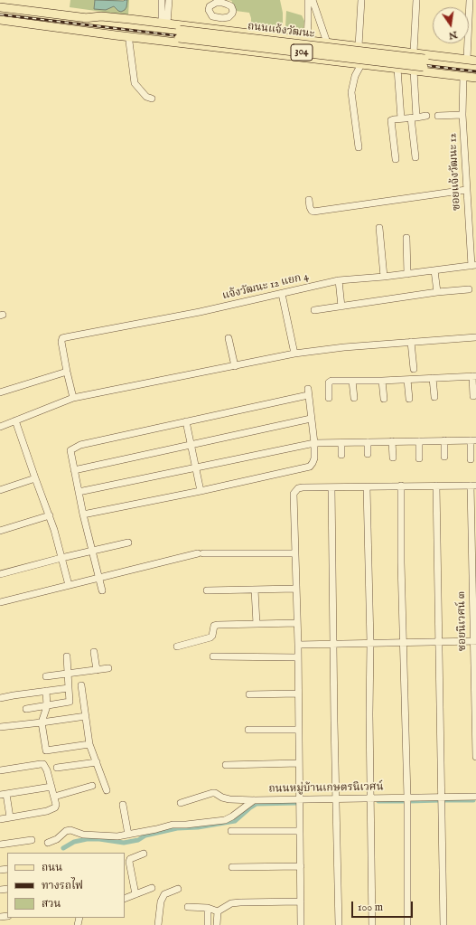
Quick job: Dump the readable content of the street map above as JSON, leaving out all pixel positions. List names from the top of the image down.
{
  "streets": {
    "main road": ["ถนนแจ้งวัฒนะ", "304"],
    "street": [
      "ซอยแจ้งวัฒนะ 12",
      "แจ้งวัฒนะ 12 แยก 4",
      "ซอยนิเวศน์ ๓",
      "ถนนหมู่บ้านเกษตรนิเวศน์"
    ]
  },
  "crossings": [
    ["ถนนแจ้งวัฒนะ", "ซอยแจ้งวัฒนะ 12"],
    ["ซอยแจ้งวัฒนะ 12", "แจ้งวัฒนะ 12 แยก 4"]
  ],
  "legend": ["ถนน", "ทางรถไฟ", "สวน"],
  "scale_bar": "100 m",
  "north": "bottom"
}
